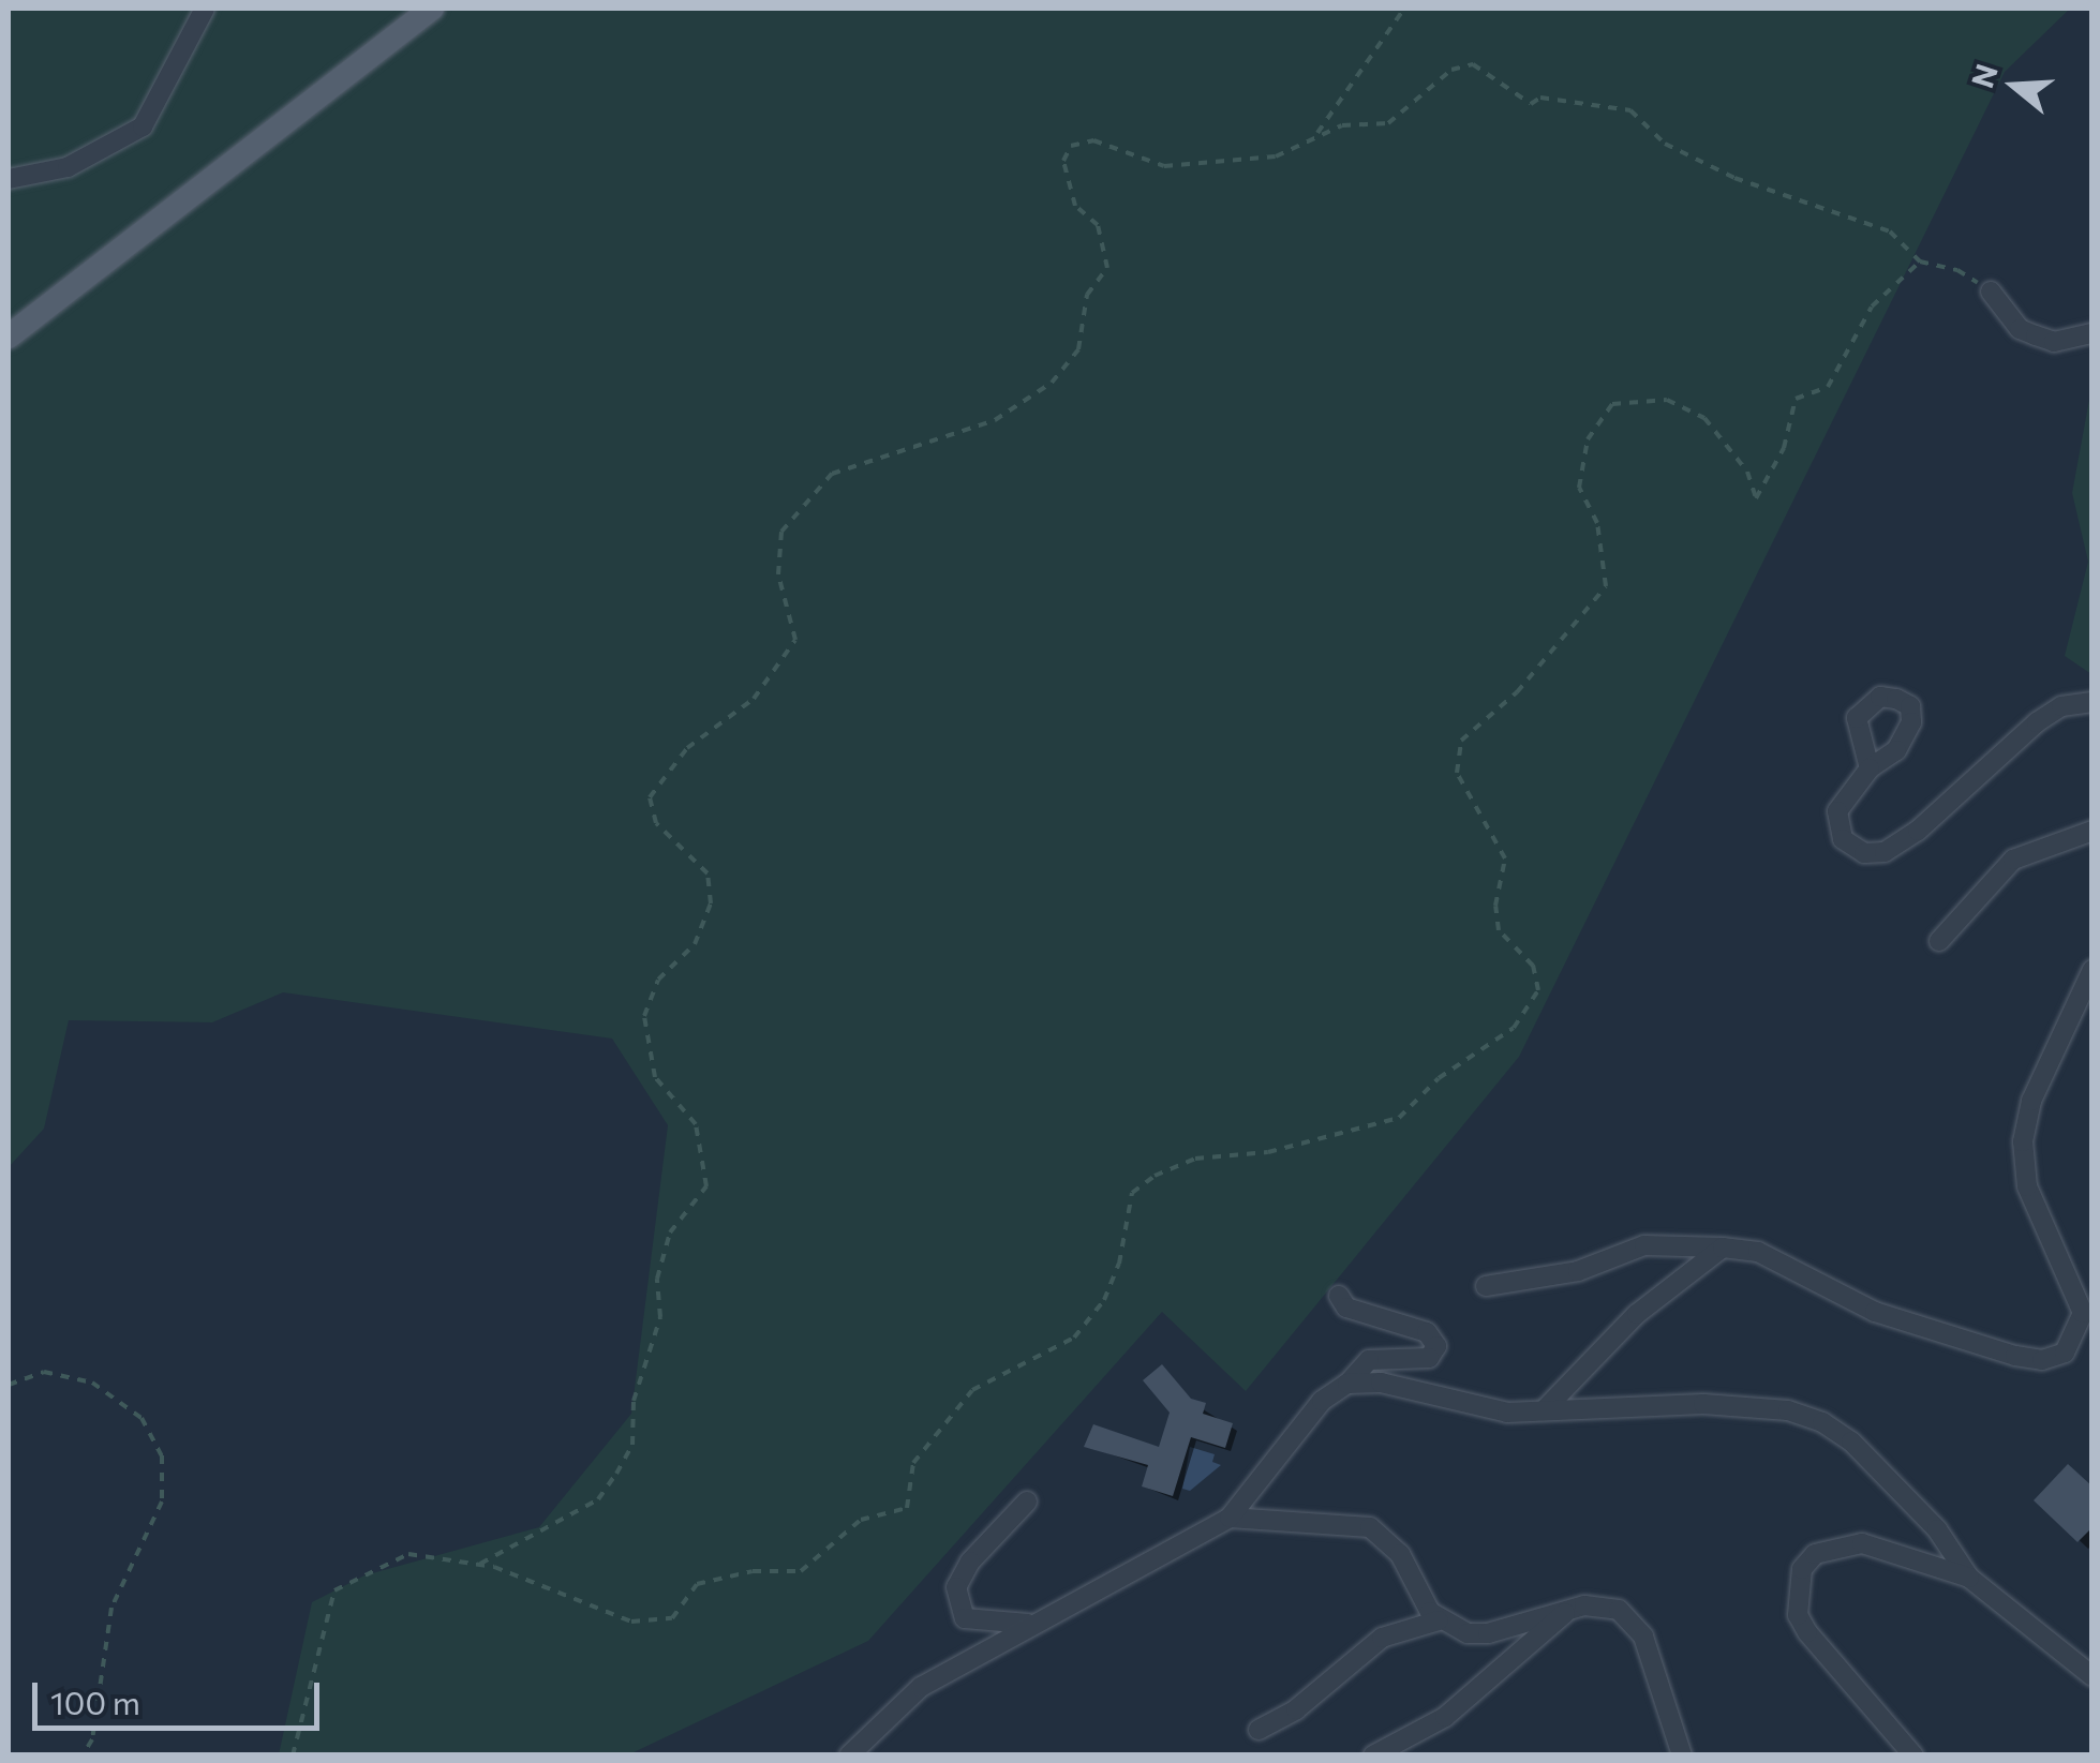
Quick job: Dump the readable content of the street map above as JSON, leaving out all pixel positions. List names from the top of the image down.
{
  "scale_bar": "100 m",
  "north": "left"
}
